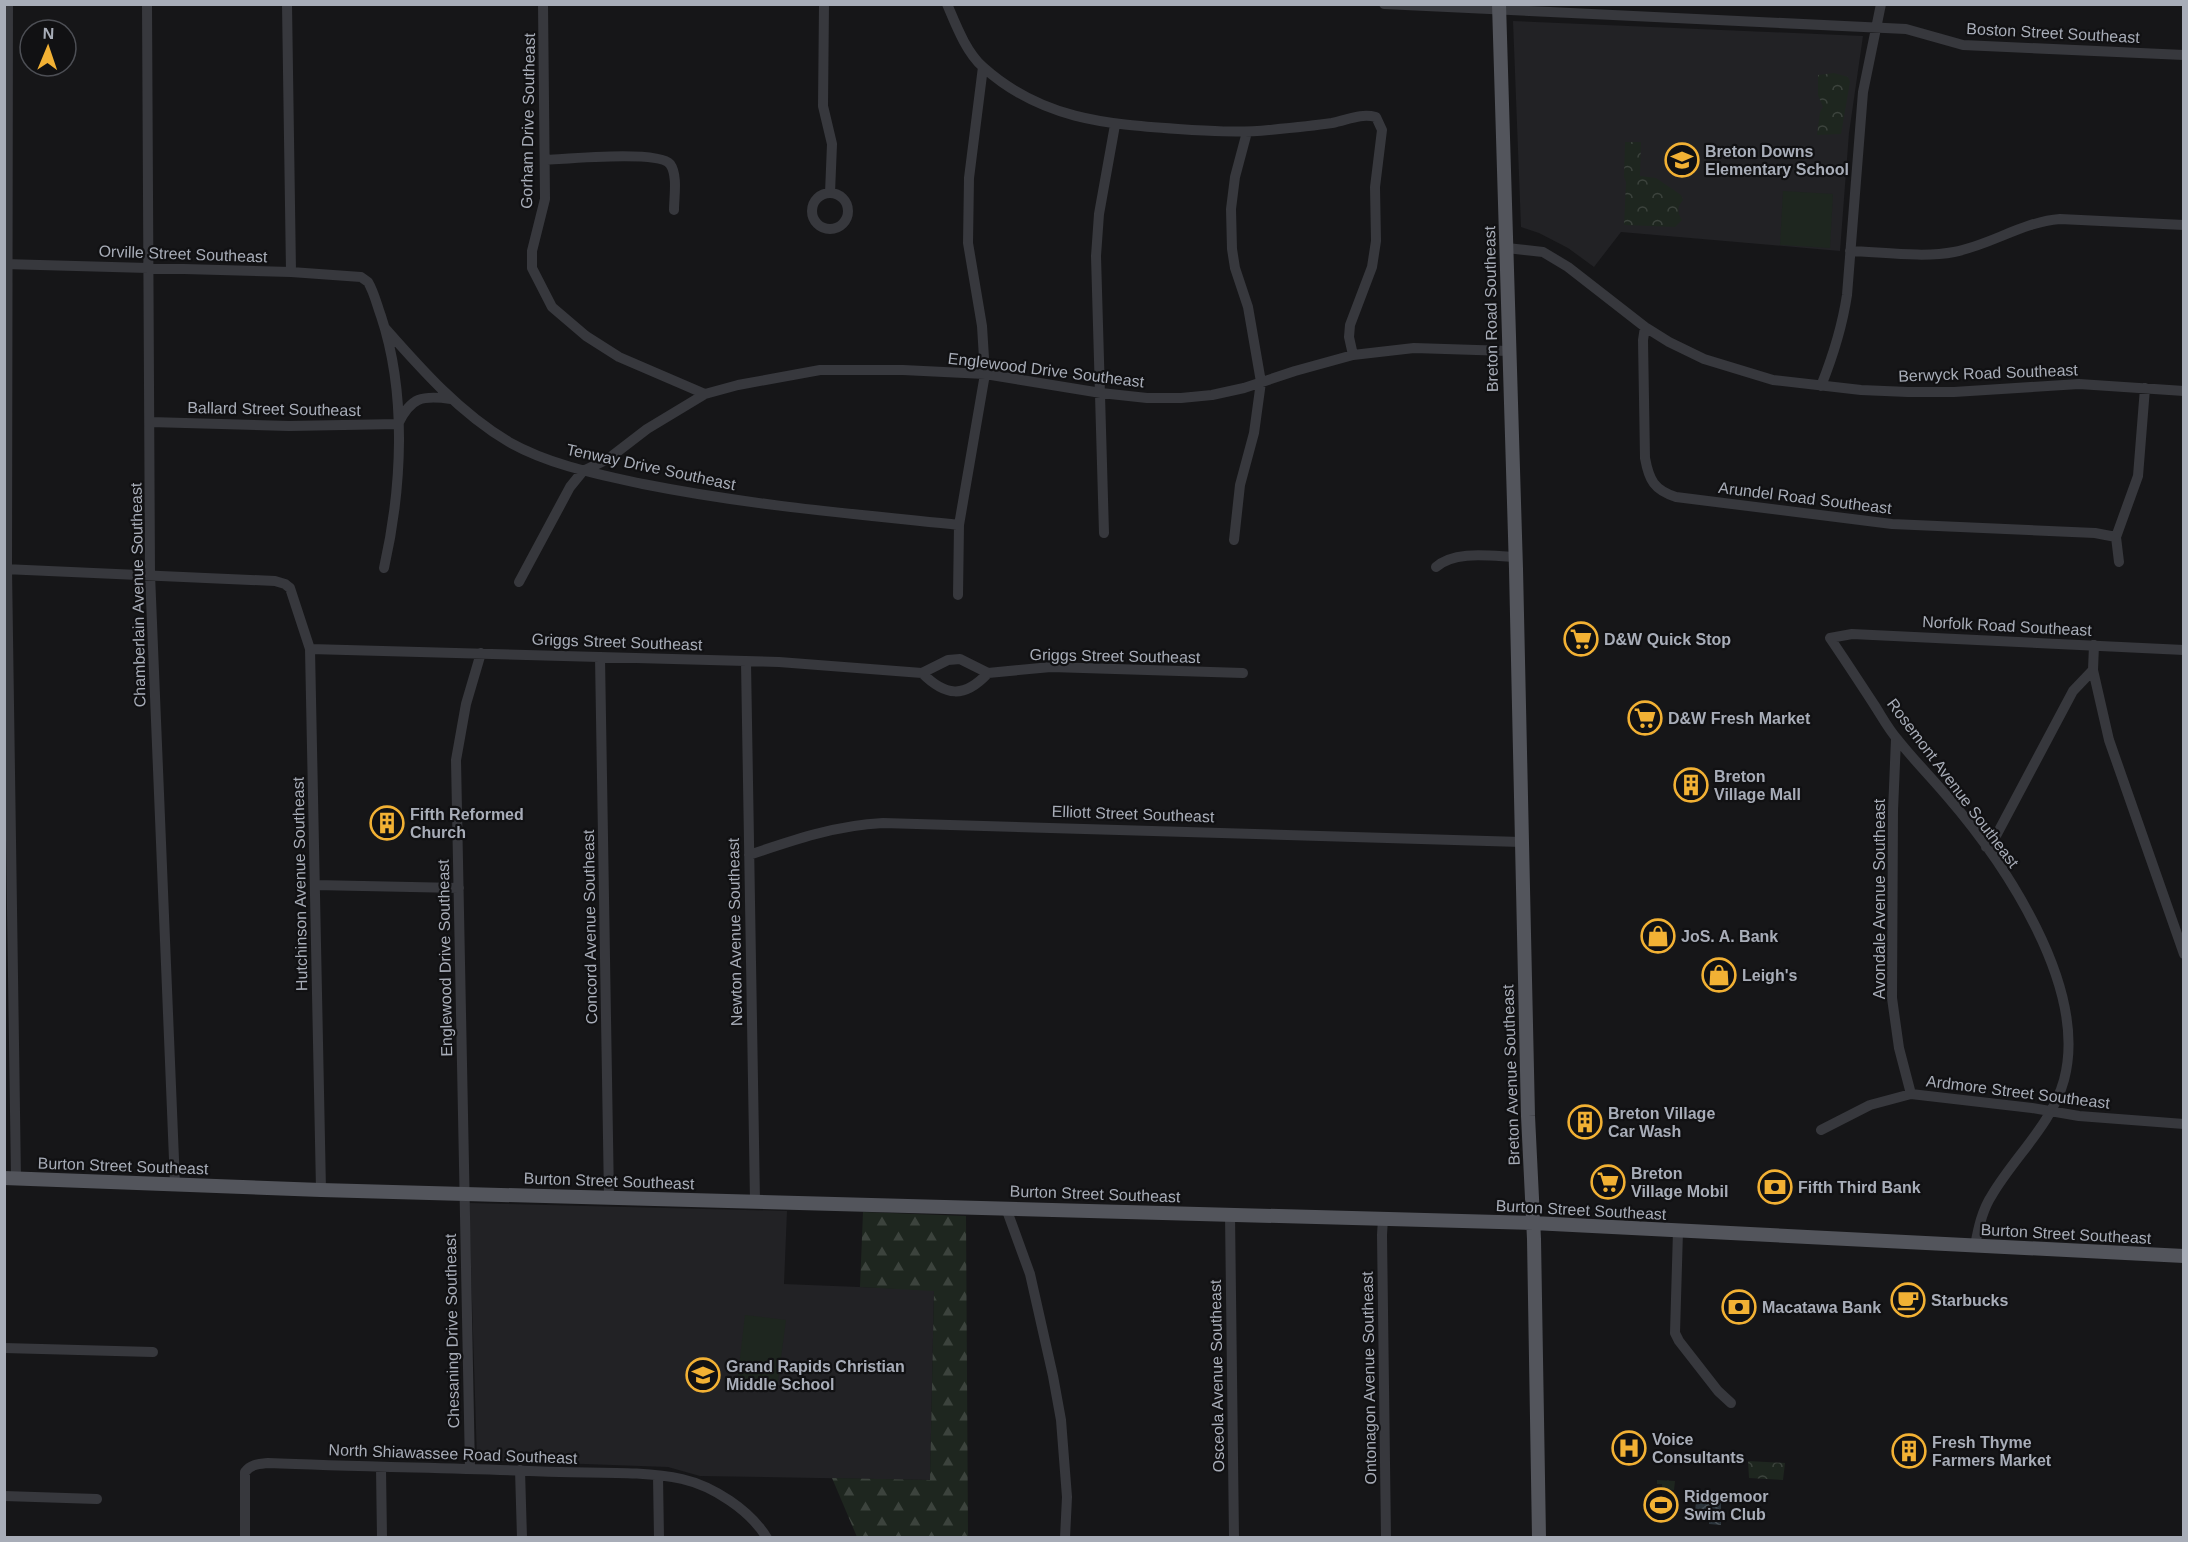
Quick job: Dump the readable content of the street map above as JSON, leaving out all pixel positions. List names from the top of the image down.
{
  "streets": {
    "main road": ["Breton Road Southeast", "Breton Avenue Southeast", "Burton Street Southeast"],
    "street": [
      "Boston Street Southeast",
      "Gorham Drive Southeast",
      "Orville Street Southeast",
      "Englewood Drive Southeast",
      "Berwyck Road Southeast",
      "Ballard Street Southeast",
      "Tenway Drive Southeast",
      "Arundel Road Southeast",
      "Chamberlain Avenue Southeast",
      "Norfolk Road Southeast",
      "Griggs Street Southeast",
      "Rosemont Avenue Southeast",
      "Elliott Street Southeast",
      "Hutchinson Avenue Southeast",
      "Avondale Avenue Southeast",
      "Concord Avenue Southeast",
      "Newton Avenue Southeast",
      "Ardmore Street Southeast",
      "Chesaning Drive Southeast",
      "Osceola Avenue Southeast",
      "Ontonagon Avenue Southeast",
      "North Shiawassee Road Southeast"
    ]
  },
  "crossings": [
    ["Boston Street Southeast", "Breton Road Southeast"],
    ["Gorham Drive Southeast", "Englewood Drive Southeast"],
    ["Orville Street Southeast", "Tenway Drive Southeast"],
    ["Orville Street Southeast", "Chamberlain Avenue Southeast"],
    ["Breton Road Southeast", "Englewood Drive Southeast"],
    ["Breton Road Southeast", "Berwyck Road Southeast"],
    ["Breton Road Southeast", "Breton Avenue Southeast"],
    ["Englewood Drive Southeast", "Tenway Drive Southeast"],
    ["Englewood Drive Southeast", "Griggs Street Southeast"],
    ["Englewood Drive Southeast", "Burton Street Southeast"],
    ["Englewood Drive Southeast", "Chesaning Drive Southeast"],
    ["Berwyck Road Southeast", "Arundel Road Southeast"],
    ["Ballard Street Southeast", "Chamberlain Avenue Southeast"],
    ["Chamberlain Avenue Southeast", "Hutchinson Avenue Southeast"],
    ["Chamberlain Avenue Southeast", "Burton Street Southeast"],
    ["Norfolk Road Southeast", "Rosemont Avenue Southeast"],
    ["Griggs Street Southeast", "Hutchinson Avenue Southeast"],
    ["Griggs Street Southeast", "Concord Avenue Southeast"],
    ["Griggs Street Southeast", "Newton Avenue Southeast"],
    ["Rosemont Avenue Southeast", "Avondale Avenue Southeast"],
    ["Rosemont Avenue Southeast", "Ardmore Street Southeast"],
    ["Rosemont Avenue Southeast", "Burton Street Southeast"],
    ["Elliott Street Southeast", "Newton Avenue Southeast"],
    ["Elliott Street Southeast", "Breton Avenue Southeast"],
    ["Hutchinson Avenue Southeast", "Burton Street Southeast"],
    ["Avondale Avenue Southeast", "Ardmore Street Southeast"],
    ["Concord Avenue Southeast", "Burton Street Southeast"],
    ["Newton Avenue Southeast", "Burton Street Southeast"],
    ["Breton Avenue Southeast", "Burton Street Southeast"],
    ["Burton Street Southeast", "Chesaning Drive Southeast"],
    ["Burton Street Southeast", "Osceola Avenue Southeast"],
    ["Burton Street Southeast", "Ontonagon Avenue Southeast"],
    ["Chesaning Drive Southeast", "North Shiawassee Road Southeast"]
  ],
  "places": {
    "school or university": ["Breton Downs Elementary School", "Grand Rapids Christian Middle School"],
    "supermarket": ["D&W Quick Stop", "D&W Fresh Market", "Breton Village Mobil"],
    "building": [
      "Breton Village Mall",
      "Fifth Reformed Church",
      "Breton Village Car Wash",
      "Fresh Thyme Farmers Market"
    ],
    "shop": ["JoS. A. Bank", "Leigh's"],
    "bank": ["Fifth Third Bank", "Macatawa Bank"],
    "cafe": ["Starbucks"],
    "hospital": ["Voice Consultants"],
    "sports": ["Ridgemoor Swim Club"]
  },
  "north": "top"
}
